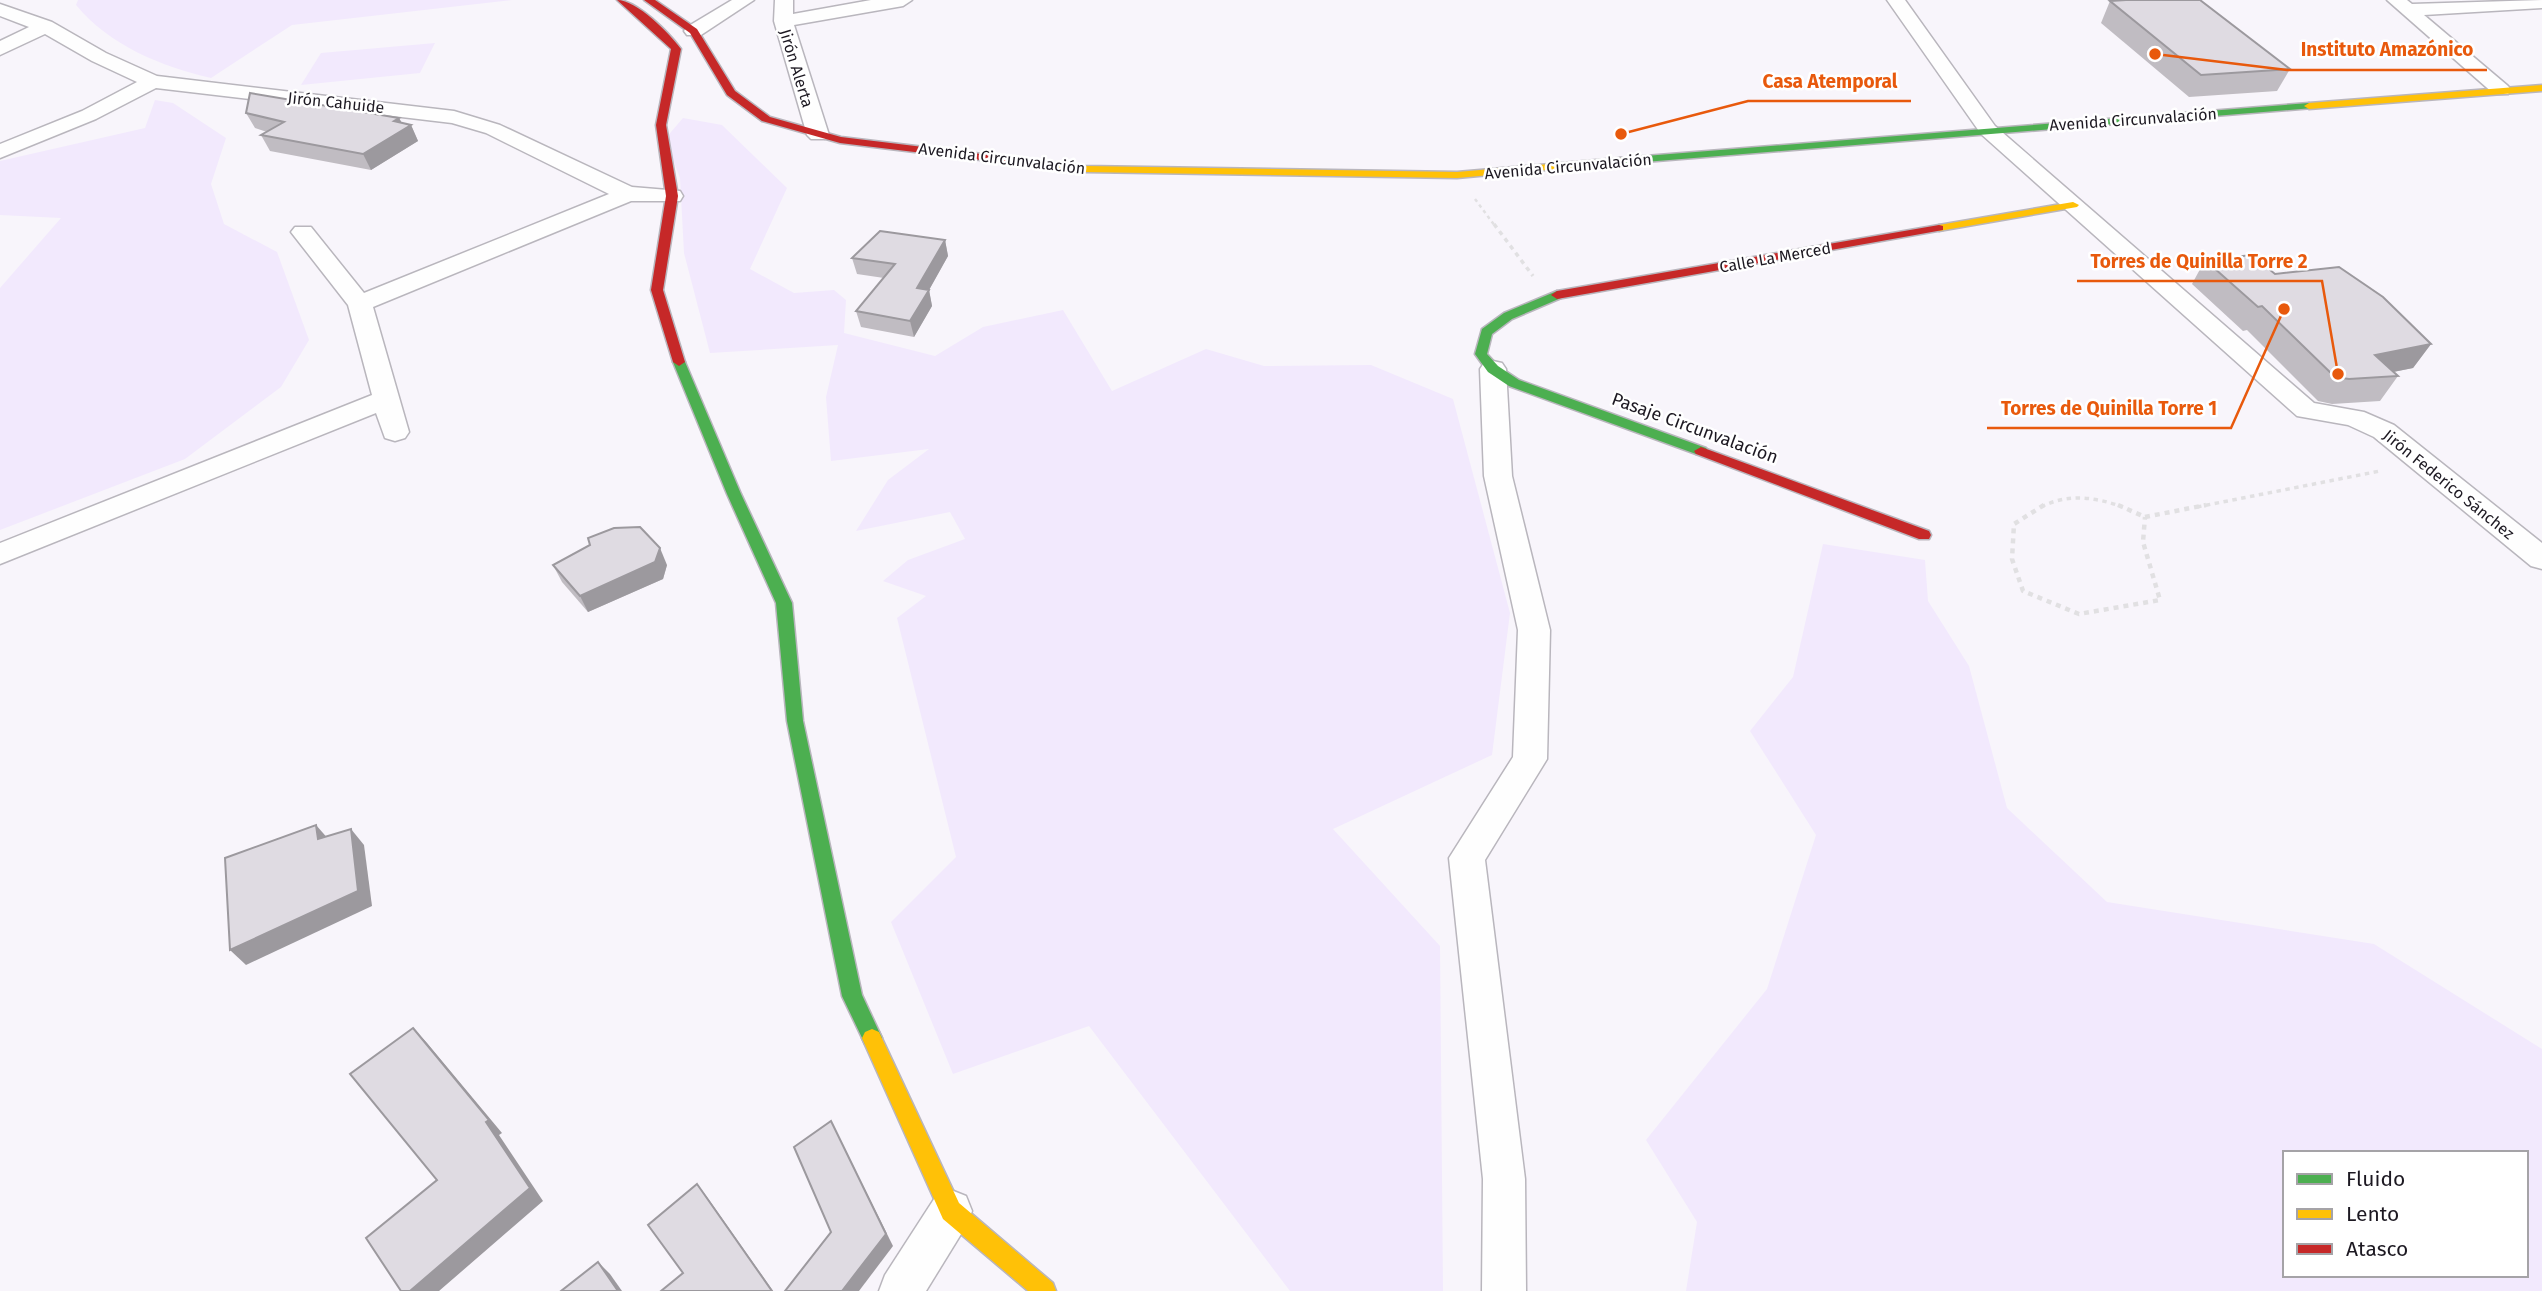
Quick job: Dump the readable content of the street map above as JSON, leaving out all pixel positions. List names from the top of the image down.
{
  "streets": {
    "street": [
      "Jirón Alerta",
      "Jirón Cahuide",
      "Avenida Circunvalación",
      "Calle La Merced",
      "Pasaje Circunvalación",
      "Jirón Federico Sánchez"
    ]
  },
  "crossings": [
    ["Jirón Alerta", "Avenida Circunvalación"],
    ["Avenida Circunvalación", "Jirón Federico Sánchez"],
    ["Calle La Merced", "Pasaje Circunvalación"],
    ["Calle La Merced", "Jirón Federico Sánchez"]
  ],
  "places": [
    "Instituto Amazónico",
    "Casa Atemporal",
    "Torres de Quinilla Torre 1",
    "Torres de Quinilla Torre 2"
  ],
  "legend": ["Fluido", "Lento", "Atasco"]
}
